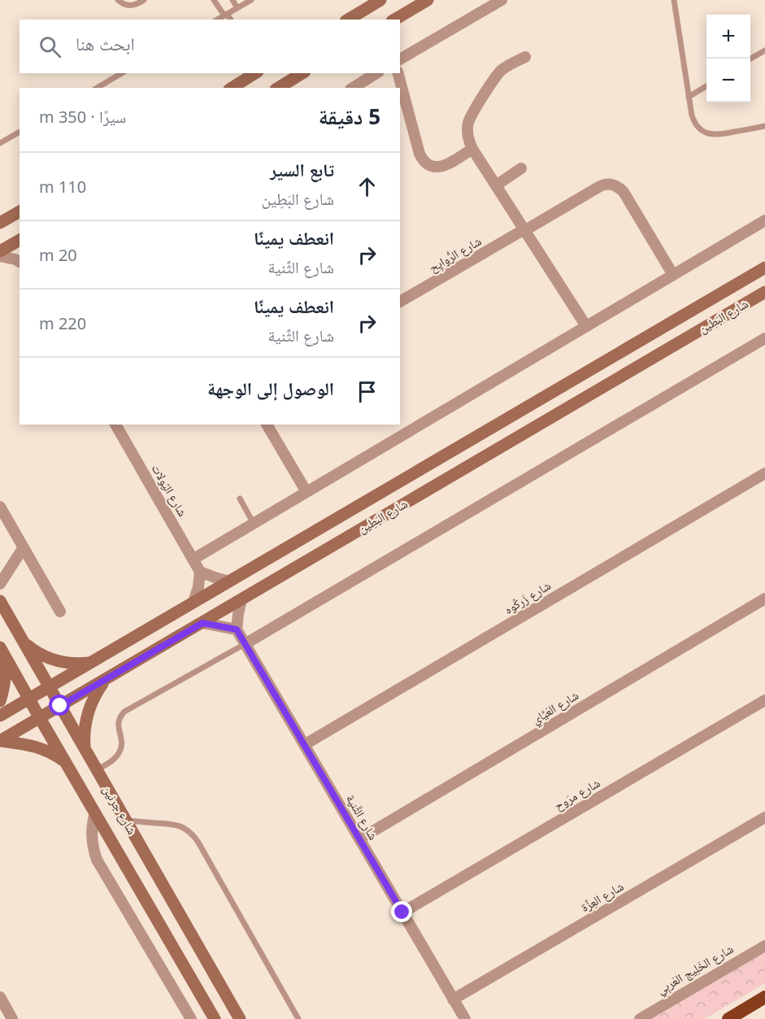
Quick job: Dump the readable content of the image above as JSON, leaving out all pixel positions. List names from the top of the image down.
{
  "streets": {
    "main road": ["شارع البَطِين", "شارع جرنين"],
    "street": [
      "شارع الرُّوايِح",
      "شارع اليُولات",
      "شارع زَركُوه",
      "شارع العَيَّاي",
      "شارع مرَوح",
      "شارع الثَّنية",
      "شارع العِزَّة",
      "شارع الخَلِيج العَربِي"
    ]
  },
  "crossings": [
    ["شارع البَطِين", "شارع جرنين"],
    ["شارع زَركُوه", "شارع الثَّنية"],
    ["شارع العَيَّاي", "شارع الثَّنية"],
    ["شارع مرَوح", "شارع الثَّنية"],
    ["شارع الثَّنية", "شارع العِزَّة"]
  ],
  "page": {
    "map_buttons": ["+", "−"],
    "search": "ابحث هنا",
    "heading": ["5 دقيقة", "سيرًا · 350 m"],
    "list": [
      ["تابع السير", "شارع البَطِين", "110 m"],
      ["انعطف يمينًا", "شارع الثَّنية", "20 m"],
      ["انعطف يمينًا", "شارع الثَّنية", "220 m"],
      "الوصول إلى الوجهة"
    ]
  }
}
